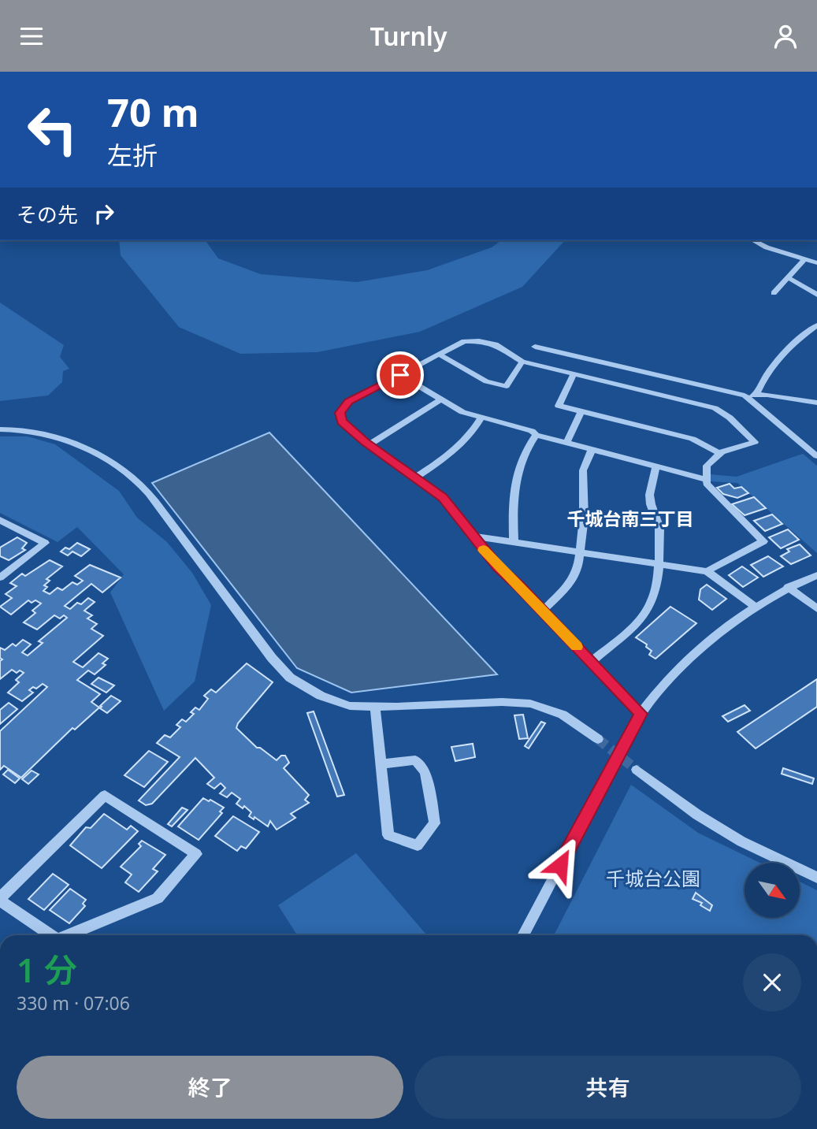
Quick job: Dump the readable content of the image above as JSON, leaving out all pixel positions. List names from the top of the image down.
{
  "districts": ["千城台南三丁目"],
  "parks": ["千城台公園"],
  "north": "bottom right",
  "page": {
    "header": "Turnly",
    "turn": ["70 m", "左折"],
    "then": "その先",
    "heading": ["1 分", "330 m · 07:06"],
    "buttons": ["終了", "共有"]
  }
}
